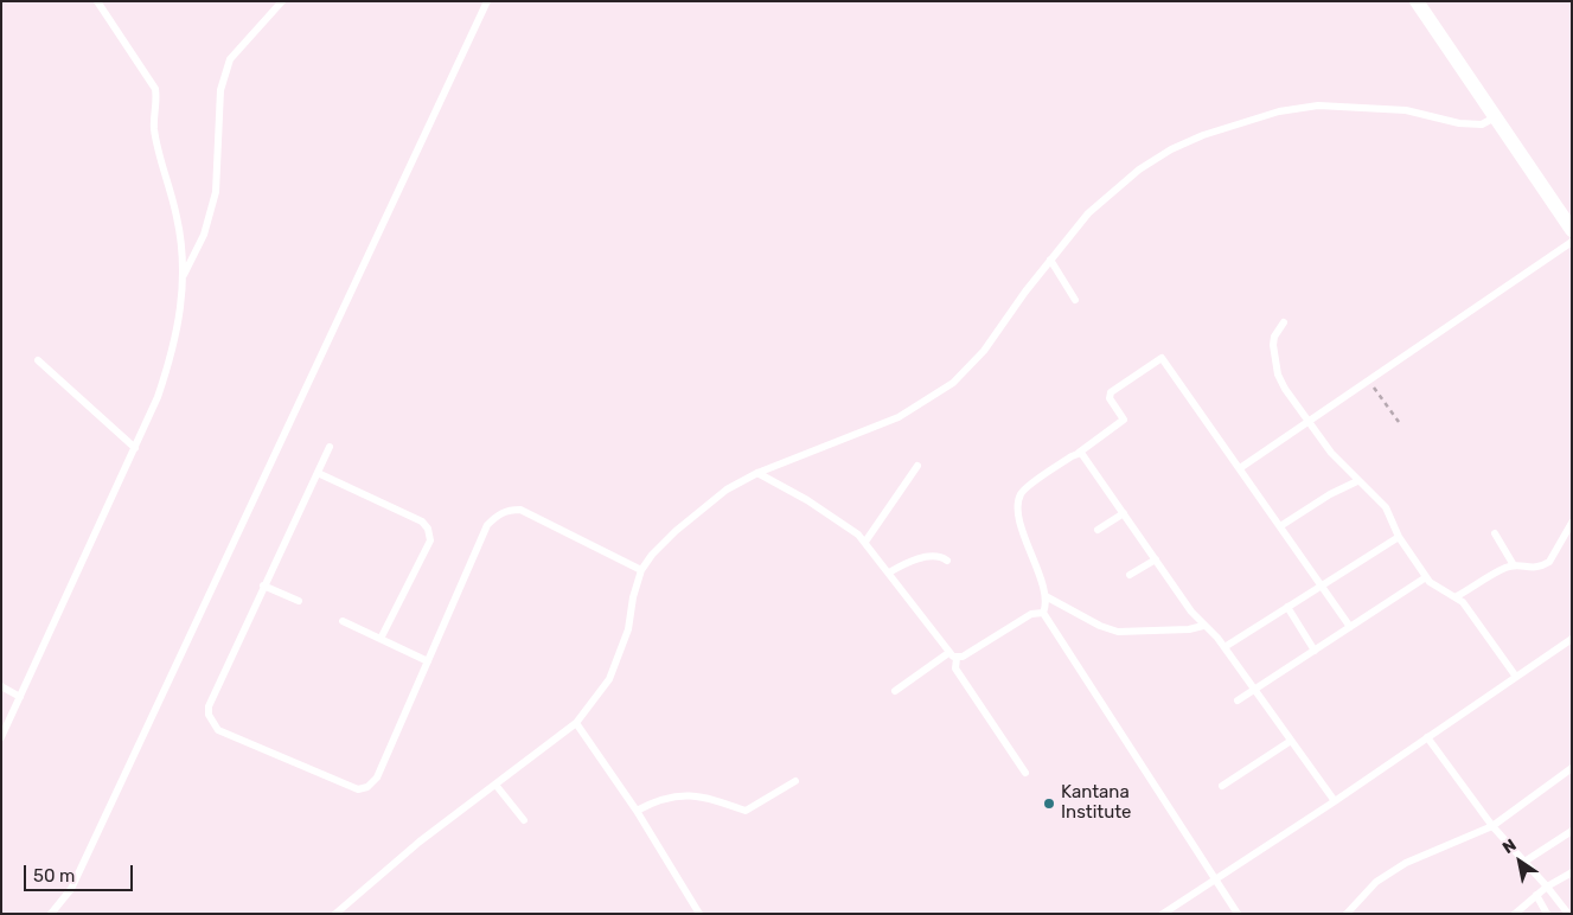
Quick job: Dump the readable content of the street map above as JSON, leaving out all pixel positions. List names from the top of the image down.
{
  "places": ["Kantana Institute"],
  "scale_bar": "50 m",
  "north": "top left"
}
